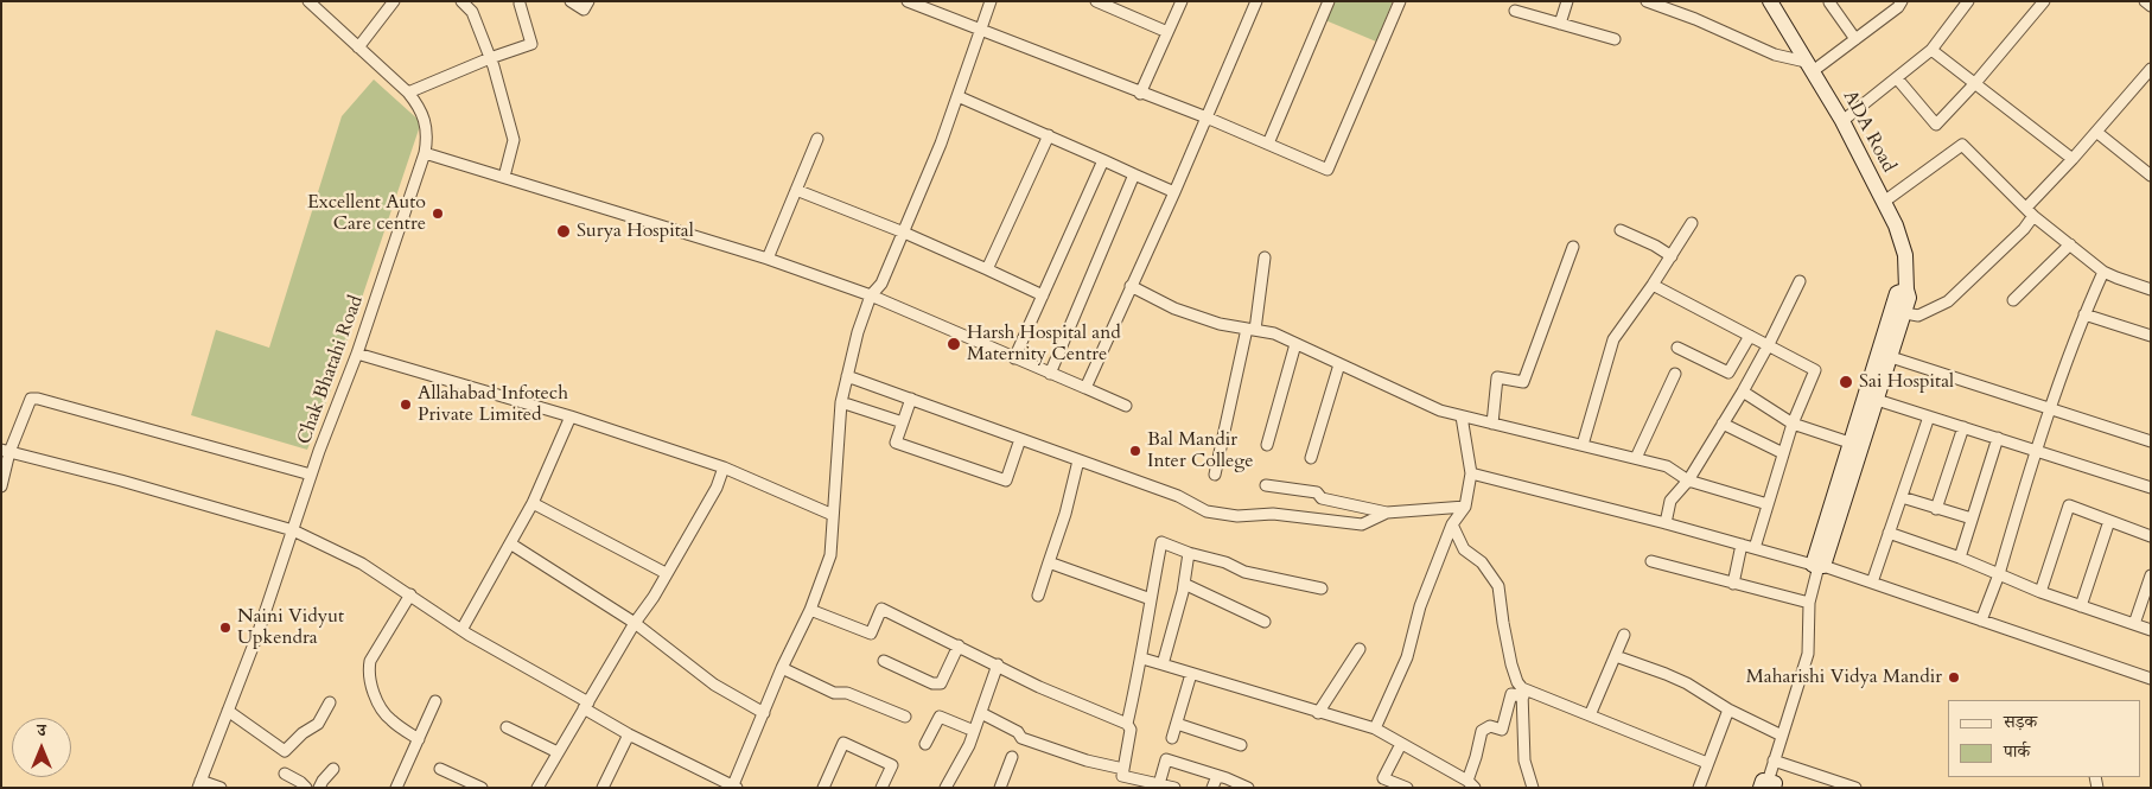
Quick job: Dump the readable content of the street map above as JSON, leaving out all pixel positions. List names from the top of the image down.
{
  "streets": {
    "street": ["ADA Road", "Chak Bhatahi Road"]
  },
  "places": [
    "Excellent Auto Care centre",
    "Surya Hospital",
    "Harsh Hospital and Maternity Centre",
    "Sai Hospital",
    "Allahabad Infotech Private Limited",
    "Bal Mandir Inter College",
    "Naini Vidyut Upkendra",
    "Maharishi Vidya Mandir"
  ],
  "legend": ["सड़क", "पार्क"],
  "north": "top"
}
